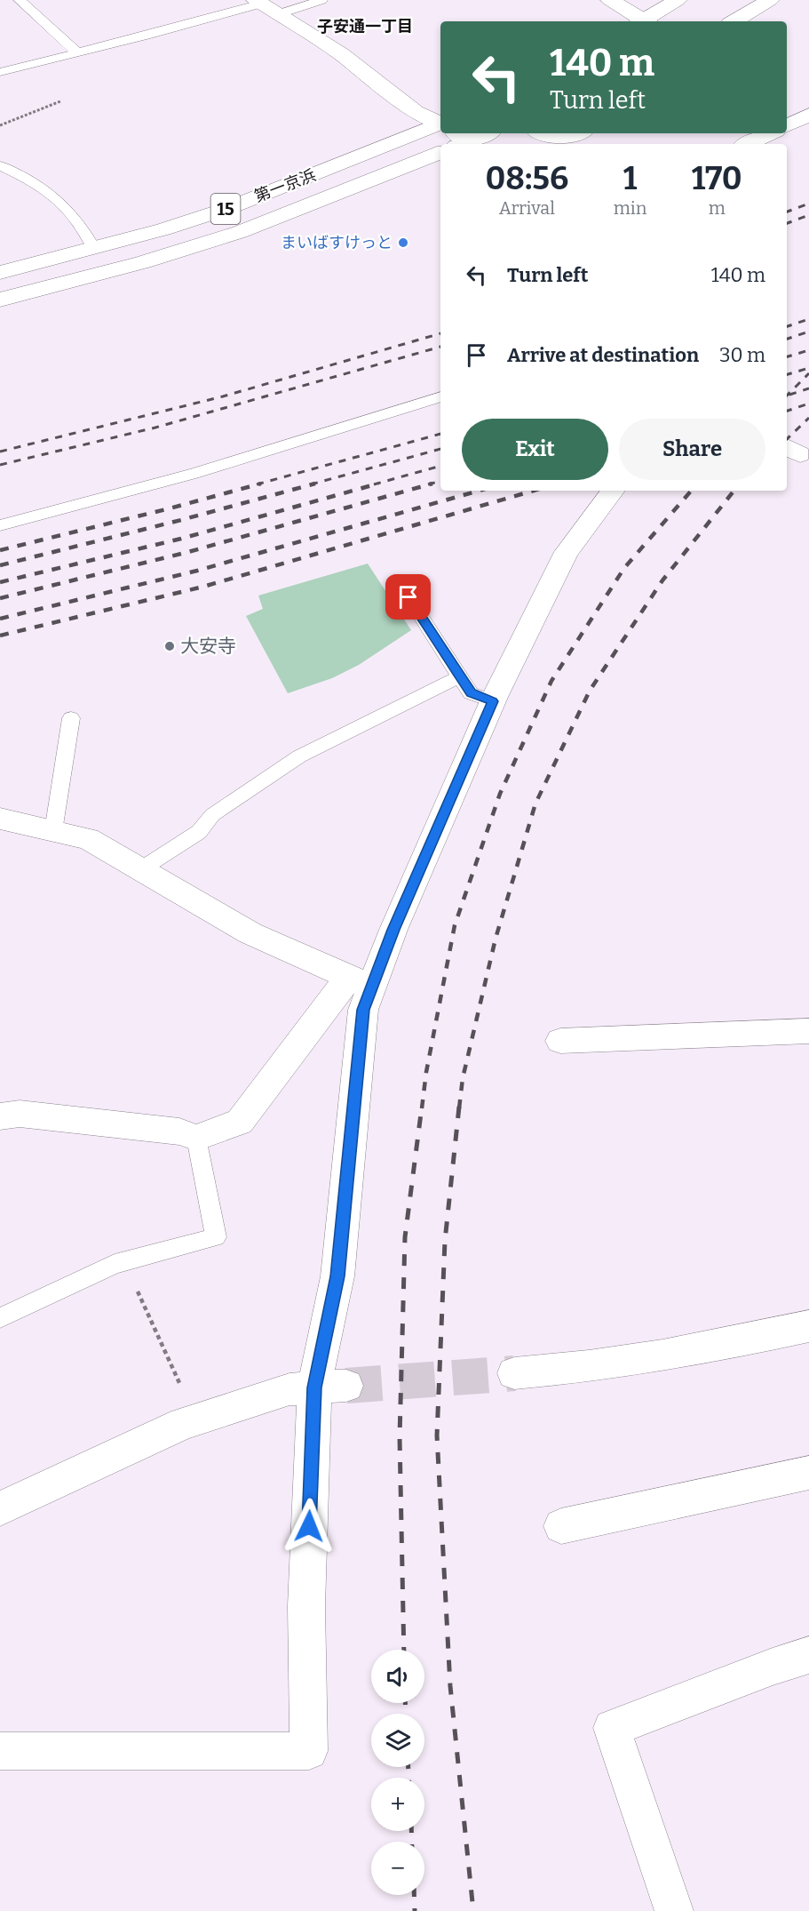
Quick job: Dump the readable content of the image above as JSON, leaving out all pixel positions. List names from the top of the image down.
{
  "streets": {
    "main road": ["第一京浜", "15"]
  },
  "districts": ["子安通一丁目"],
  "places": ["まいばすけっと", "大安寺"],
  "page": {
    "turn": ["140 m", "Turn left"],
    "eta": [
      "08:56",
      "Arrival",
      "1",
      "min",
      "170",
      "m"
    ],
    "list": [
      {
        "name": "Turn left",
        "value": "140 m"
      },
      {
        "name": "Arrive at destination",
        "value": "30 m"
      }
    ],
    "buttons": ["Exit", "Share"],
    "map_buttons": ["+", "−"]
  }
}
